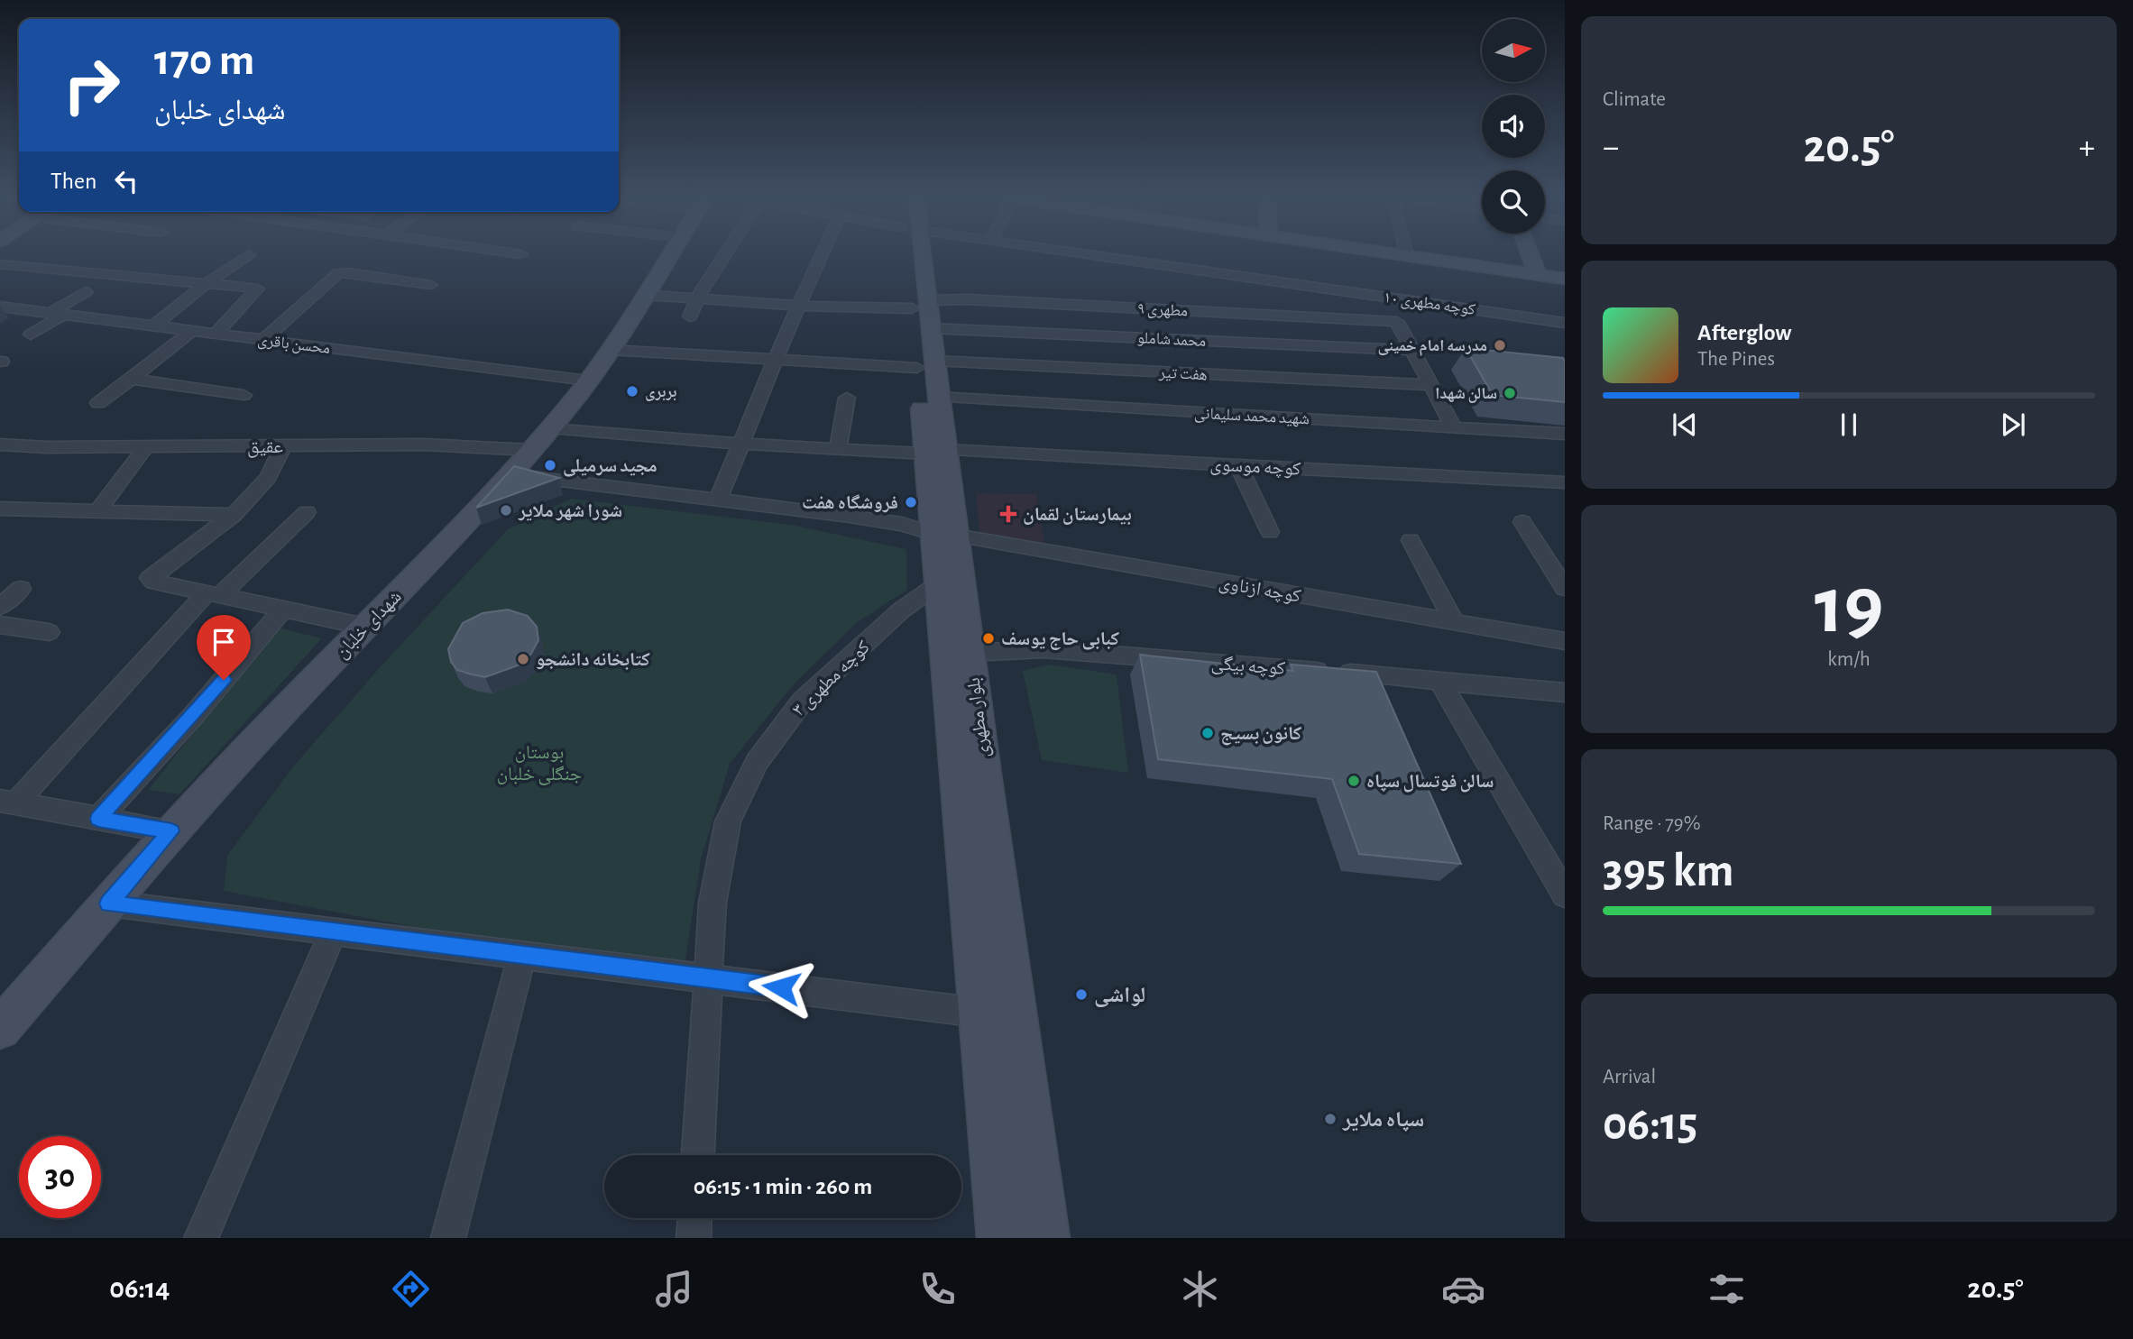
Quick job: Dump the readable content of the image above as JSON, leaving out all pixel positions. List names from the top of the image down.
{
  "streets": {
    "main road": ["شهدای خلبان", "بلوار مطهری"],
    "street": [
      "کوچه مطهری ۱۰",
      "مطهری ۹",
      "محمد شاملو",
      "محسن باقری",
      "هفت تیر",
      "شهید محمد سلیمانی",
      "عقیق",
      "کوچه موسوی",
      "کوچه ازناوی",
      "کوچه بیگی",
      "کوچه مطهری ۳"
    ]
  },
  "crossings": [
    ["مطهری ۹", "محمد شاملو"],
    ["مطهری ۹", "بلوار مطهری"],
    ["محمد شاملو", "بلوار مطهری"],
    ["محسن باقری", "شهدای خلبان"],
    ["هفت تیر", "شهدای خلبان"],
    ["هفت تیر", "بلوار مطهری"],
    ["شهید محمد سلیمانی", "بلوار مطهری"],
    ["عقیق", "شهدای خلبان"],
    ["کوچه موسوی", "شهدای خلبان"],
    ["کوچه موسوی", "بلوار مطهری"],
    ["کوچه ازناوی", "شهدای خلبان"],
    ["کوچه ازناوی", "بلوار مطهری"],
    ["کوچه بیگی", "بلوار مطهری"],
    ["کوچه مطهری ۳", "بلوار مطهری"]
  ],
  "parks": ["بوستان جنگلی خلبان"],
  "places": {
    "other": [
      "مدرسه امام خمینی",
      "بربری",
      "سالن شهدا",
      "مجید سرمیلی",
      "فروشگاه هفت",
      "شورا شهر ملایر",
      "کبابی حاج یوسف",
      "کتابخانه دانشجو",
      "کانون بسیج",
      "سالن فوتسال سپاه",
      "لواشی",
      "سپاه ملایر"
    ],
    "health": ["بیمارستان لقمان"]
  },
  "north": "right",
  "page": {
    "tile": [
      "Climate",
      ["19", "km/h"],
      ["Range · 79%", "395 km"],
      ["Arrival", "06:15"]
    ],
    "turn": ["170 m", "شهدای خلبان"],
    "heat": ["−", "20.5°", "+"],
    "then": "Then",
    "song": ["Afterglow", "The Pines"],
    "limit": "30",
    "trip": "06:15 · 1 min · 260 m",
    "tabs": ["06:14", "20.5°"]
  }
}
